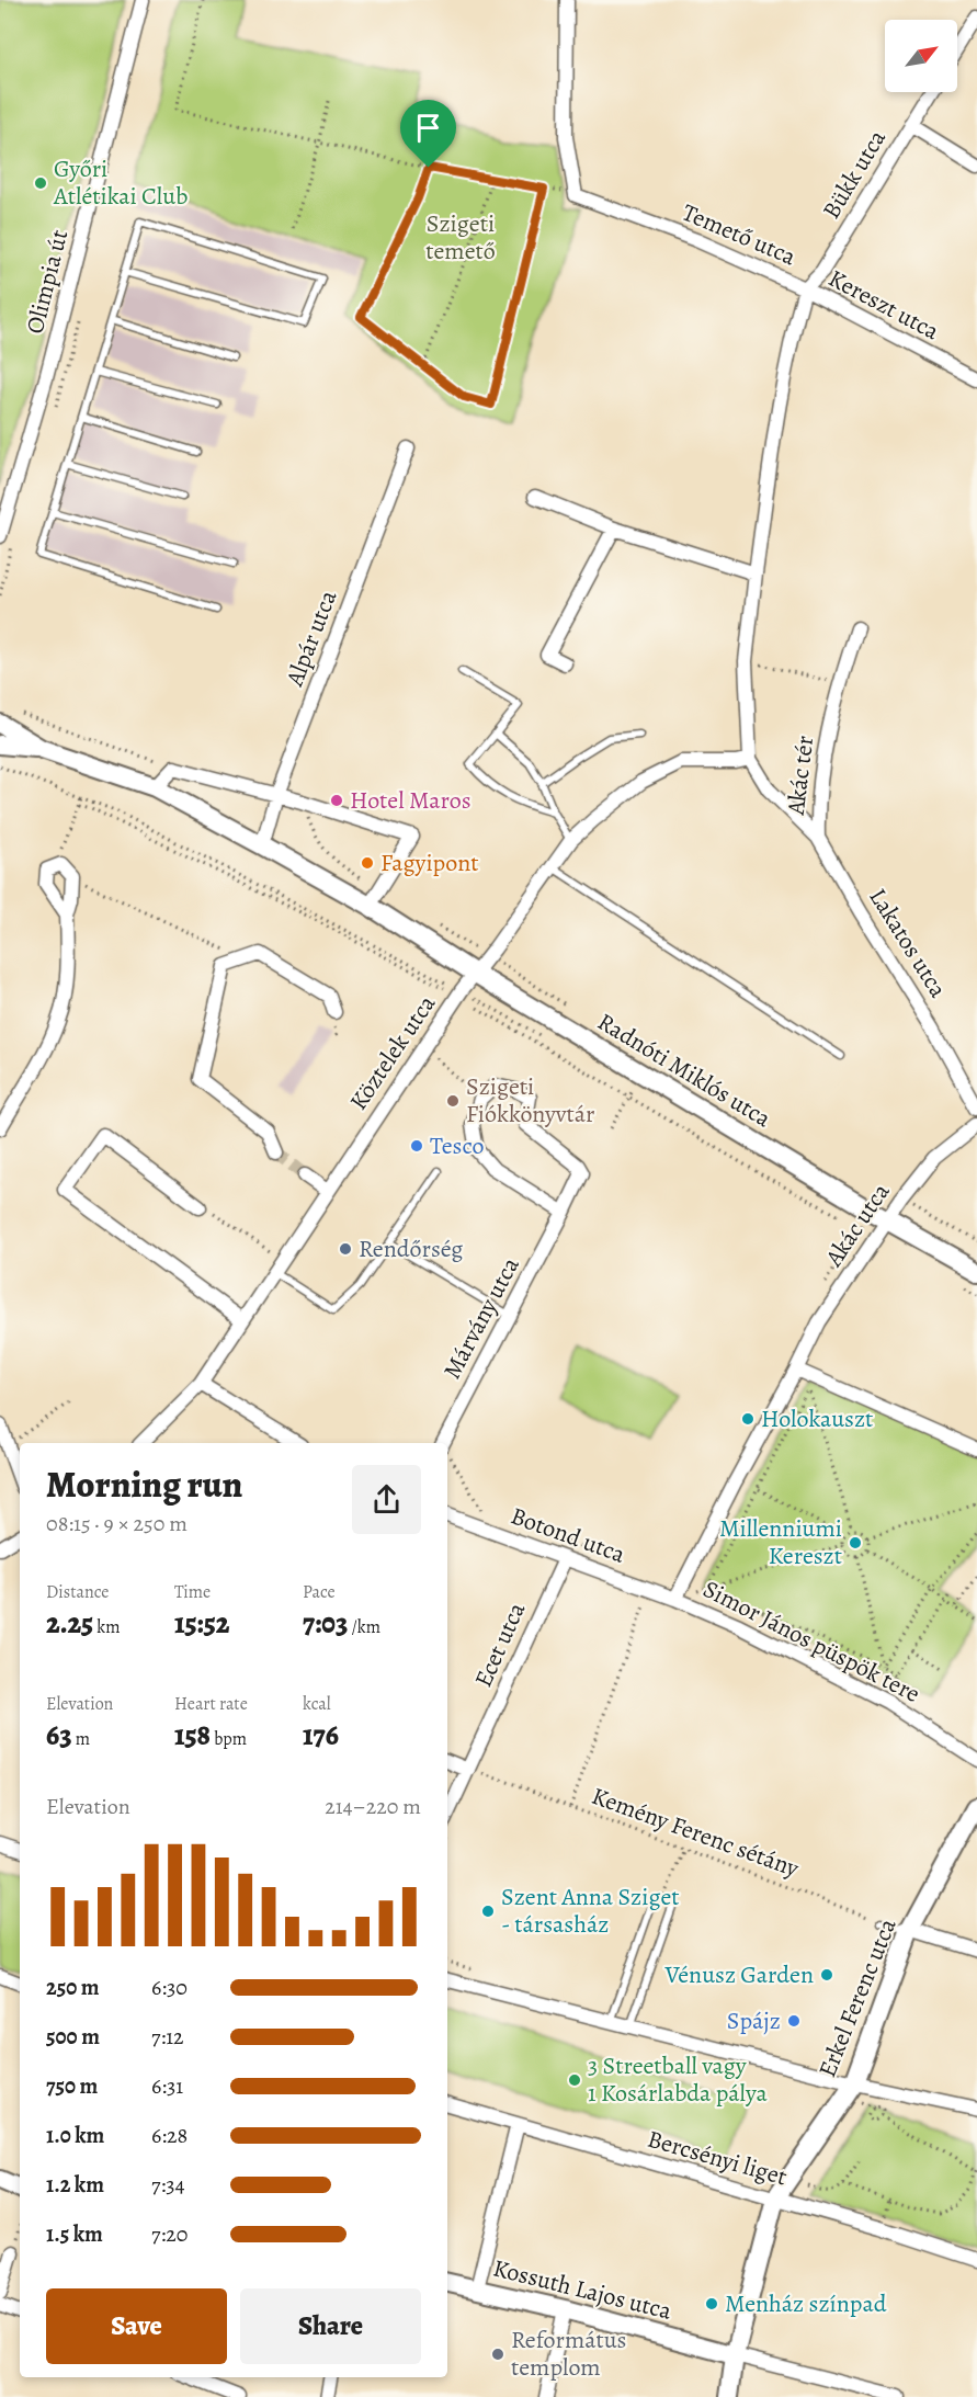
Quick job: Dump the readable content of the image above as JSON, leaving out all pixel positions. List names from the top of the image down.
{
  "streets": {
    "street": [
      "Bükk utca",
      "Temető utca",
      "Olimpia út",
      "Kereszt utca",
      "Alpár utca",
      "Akác tér",
      "Lakatos utca",
      "Köztelek utca",
      "Radnóti Miklós utca",
      "Akác utca",
      "Márvány utca",
      "Botond utca",
      "Simor János püspök tere",
      "Ecet utca",
      "Erkel Ferenc utca",
      "Bercsényi liget",
      "Kossuth Lajos utca"
    ],
    "path": ["Kemény Ferenc sétány"]
  },
  "crossings": [
    ["Bükk utca", "Temető utca"],
    ["Bükk utca", "Kereszt utca"],
    ["Temető utca", "Kereszt utca"],
    ["Temető utca", "Akác tér"],
    ["Alpár utca", "Radnóti Miklós utca"],
    ["Akác tér", "Lakatos utca"],
    ["Akác tér", "Köztelek utca"],
    ["Köztelek utca", "Radnóti Miklós utca"],
    ["Radnóti Miklós utca", "Akác utca"],
    ["Akác utca", "Simor János püspök tere"],
    ["Botond utca", "Simor János püspök tere"],
    ["Botond utca", "Ecet utca"],
    ["Ecet utca", "Kemény Ferenc sétány"],
    ["Erkel Ferenc utca", "Bercsényi liget"],
    ["Erkel Ferenc utca", "Kossuth Lajos utca"]
  ],
  "parks": ["Szigeti temető"],
  "places": [
    "Győri Atlétikai Club",
    "Hotel Maros",
    "Fagyipont",
    "Szigeti Fiókkönyvtár",
    "Tesco",
    "Rendőrség",
    "Holokauszt",
    "Millenniumi Kereszt",
    "Szent Anna Sziget - társasház",
    "Vénusz Garden",
    "Spájz",
    "3 Streetball vagy 1 Kosárlabda pálya",
    "Menház színpad",
    "Református templom"
  ],
  "north": "top right",
  "page": {
    "heading": ["Morning run", "08:15 · 9 × 250 m"],
    "stats": [
      ["Distance", "2.25 km"],
      ["Time", "15:52"],
      ["Pace", "7:03 /km"],
      ["Elevation", "63 m"],
      ["Heart rate", "158 bpm"],
      ["kcal", "176"]
    ],
    "chart": ["Elevation", "214–220 m"],
    "list": [
      {
        "name": "250 m",
        "note": "6:30"
      },
      {
        "name": "500 m",
        "note": "7:12"
      },
      {
        "name": "750 m",
        "note": "6:31"
      },
      {
        "name": "1.0 km",
        "note": "6:28"
      },
      {
        "name": "1.2 km",
        "note": "7:34"
      },
      {
        "name": "1.5 km",
        "note": "7:20"
      }
    ],
    "buttons": ["Save", "Share"]
  }
}
